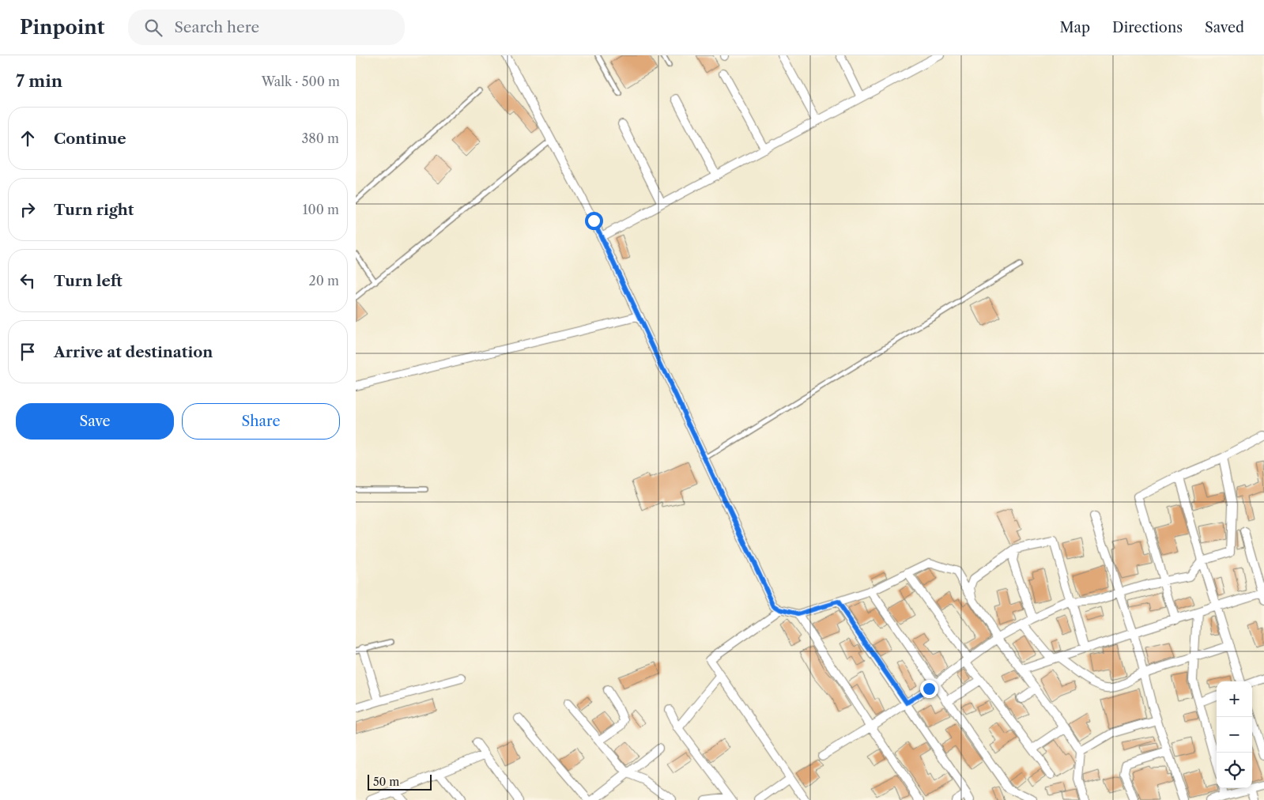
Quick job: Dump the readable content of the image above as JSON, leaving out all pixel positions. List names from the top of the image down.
{
  "scale_bar": "50 m",
  "page": {
    "header": "Pinpoint",
    "search": "Search here",
    "nav": ["Map", "Directions", "Saved"],
    "heading": ["7 min", "Walk · 500 m"],
    "list": [
      ["Continue", "380 m"],
      ["Turn right", "100 m"],
      ["Turn left", "20 m"],
      "Arrive at destination"
    ],
    "buttons": ["Save", "Share"],
    "map_buttons": ["+", "−"],
    "scale": "50 m"
  }
}
